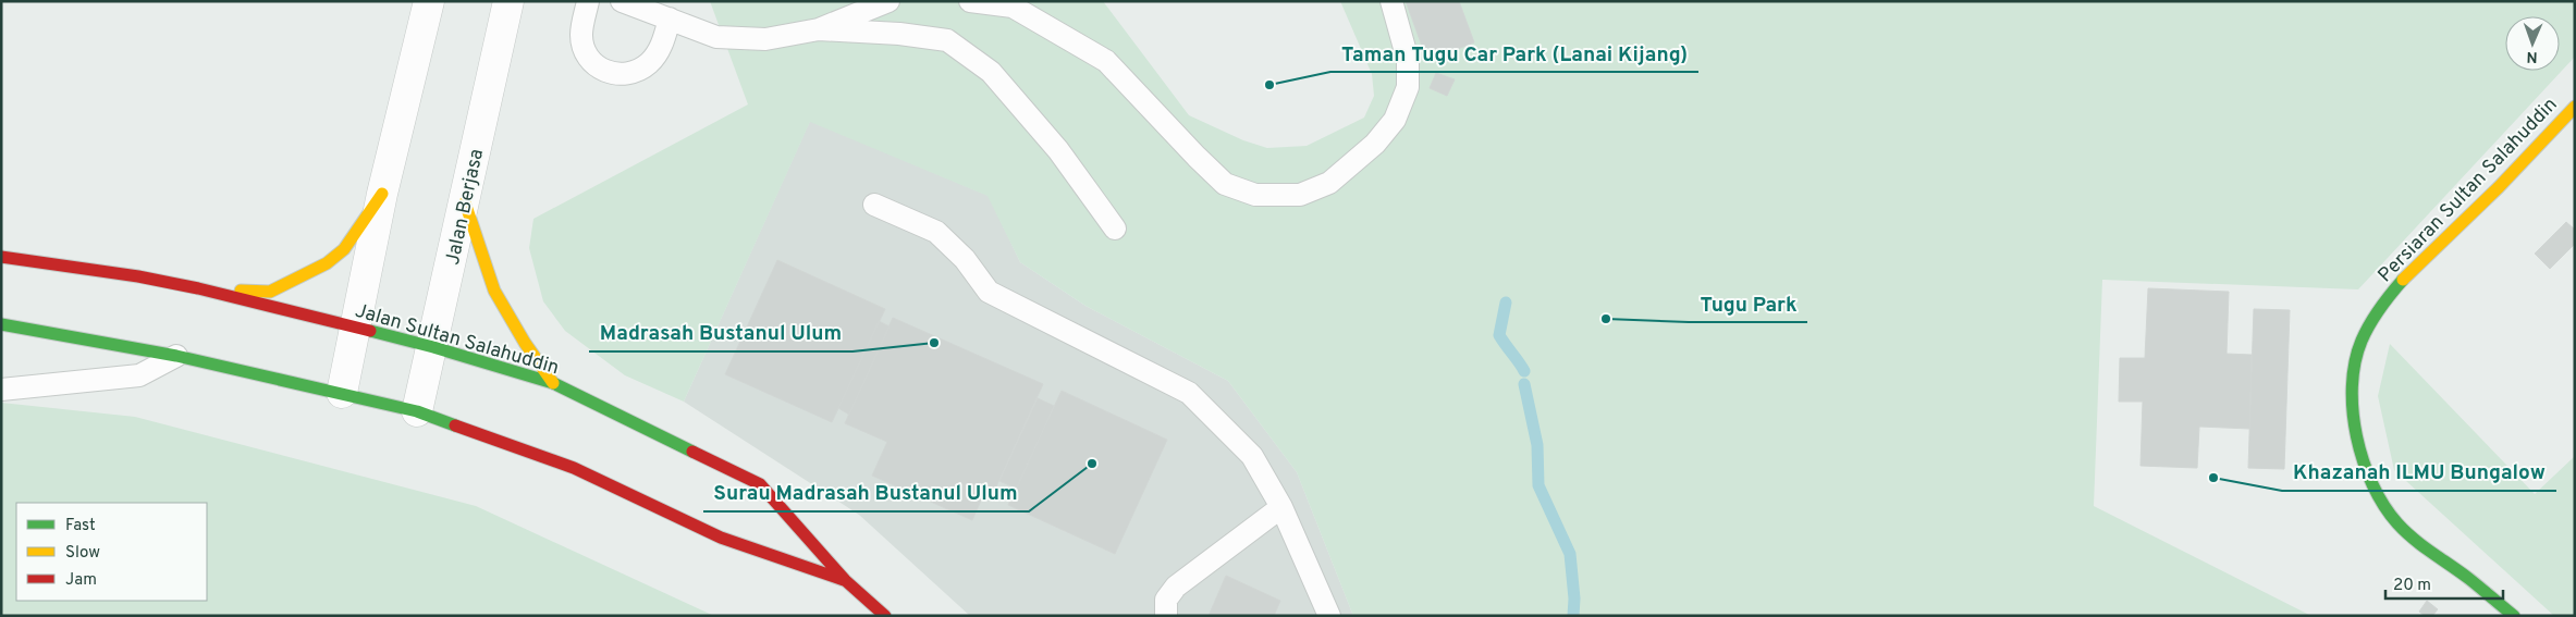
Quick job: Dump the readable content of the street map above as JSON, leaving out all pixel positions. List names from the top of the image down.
{
  "streets": {
    "street": ["Persiaran Sultan Salahuddin", "Jalan Berjasa", "Jalan Sultan Salahuddin"]
  },
  "crossings": [
    ["Jalan Berjasa", "Jalan Sultan Salahuddin"]
  ],
  "places": [
    "Taman Tugu Car Park (Lanai Kijang)",
    "Tugu Park",
    "Madrasah Bustanul Ulum",
    "Surau Madrasah Bustanul Ulum",
    "Khazanah ILMU Bungalow"
  ],
  "legend": ["Fast", "Slow", "Jam"],
  "scale_bar": "20 m",
  "north": "bottom"
}
